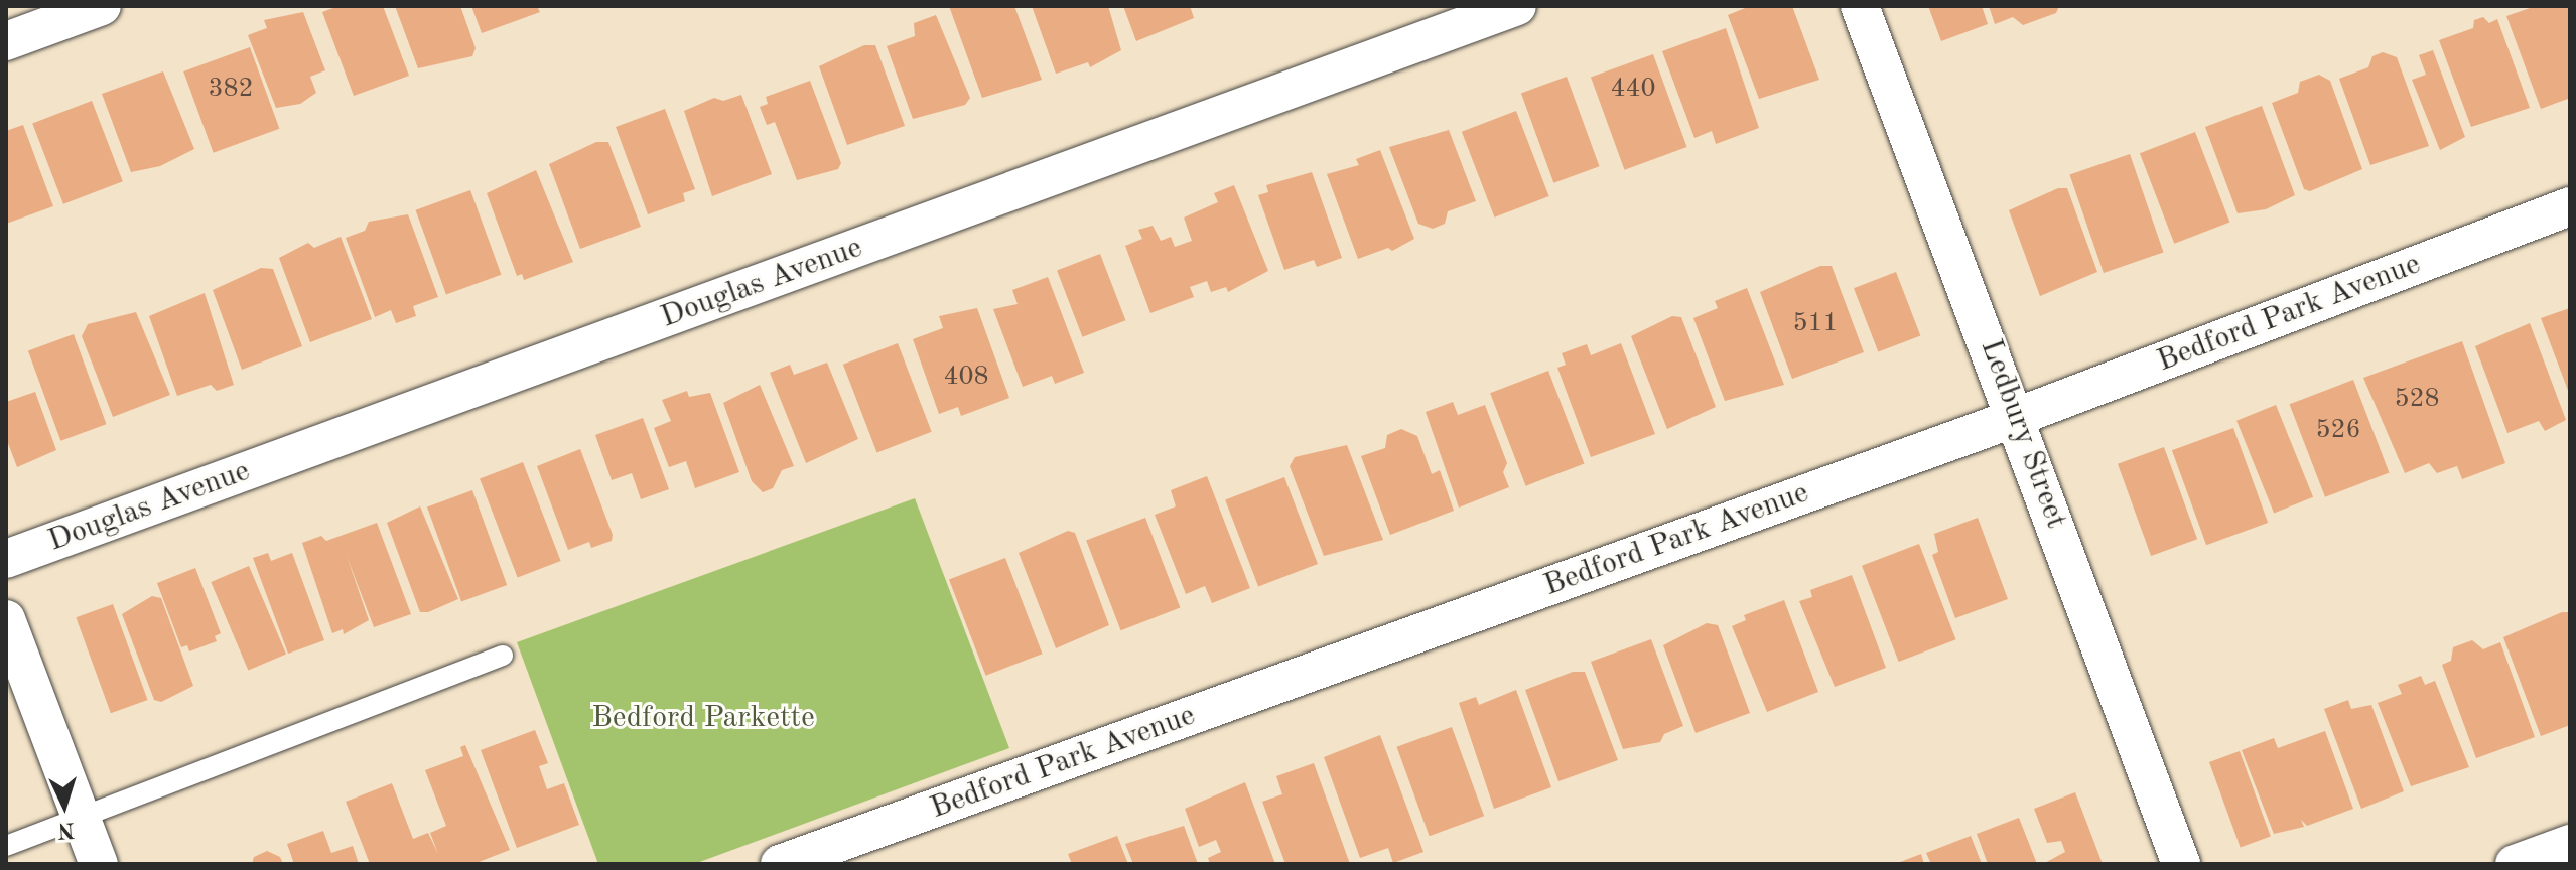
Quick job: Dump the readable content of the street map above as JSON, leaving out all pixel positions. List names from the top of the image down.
{
  "streets": {
    "street": ["Douglas Avenue", "Bedford Park Avenue", "Ledbury Street"]
  },
  "crossings": [
    ["Bedford Park Avenue", "Ledbury Street"]
  ],
  "parks": ["Bedford Parkette"],
  "house_numbers": [
    "382",
    "440",
    "511",
    "408",
    "528",
    "526"
  ],
  "north": "bottom"
}
